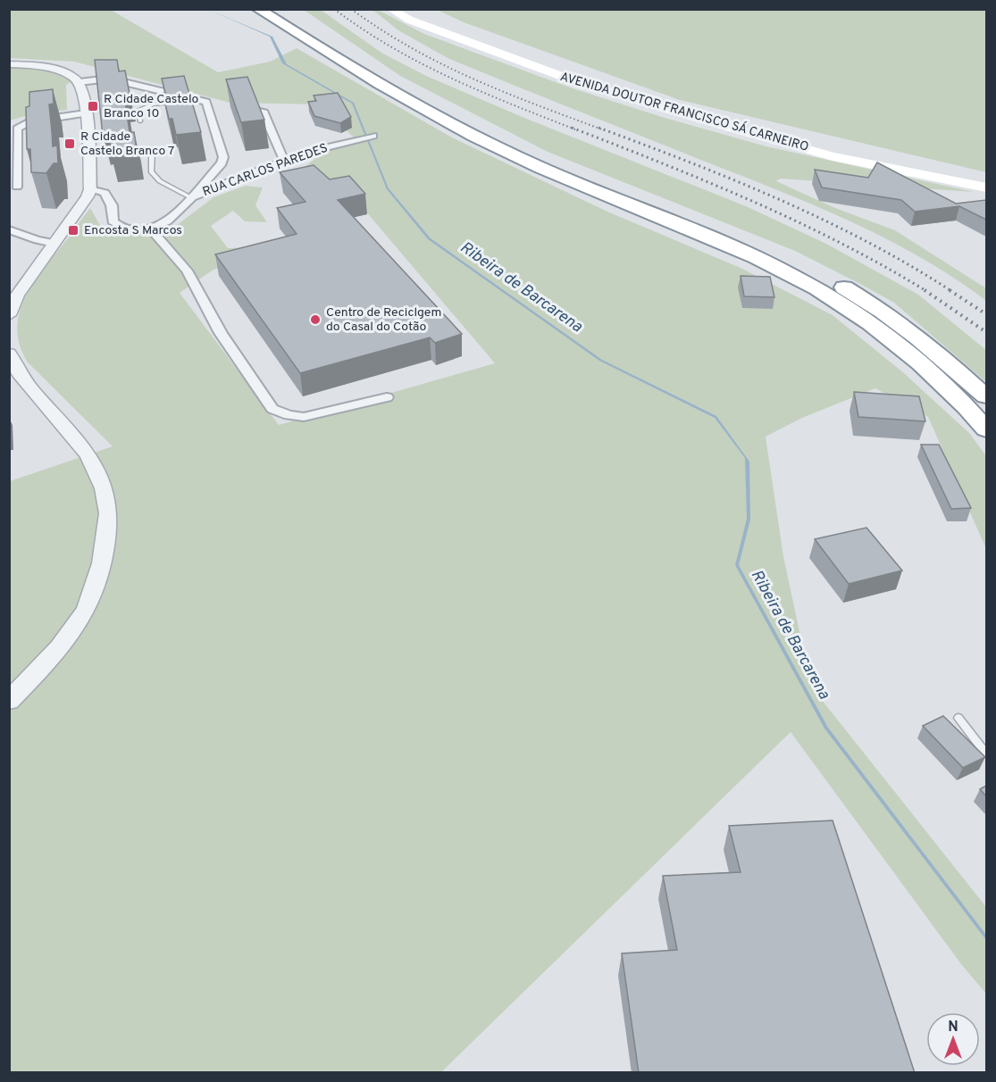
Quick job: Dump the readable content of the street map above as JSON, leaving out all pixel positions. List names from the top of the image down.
{
  "streets": {
    "main road": ["AVENIDA DOUTOR FRANCISCO SÁ CARNEIRO"],
    "street": ["RUA CARLOS PAREDES"]
  },
  "water": ["Ribeira de Barcarena"],
  "places": {
    "transit": ["R Cidade Castelo Branco 10", "R Cidade Castelo Branco 7", "Encosta S Marcos"],
    "other": ["Centro de Reciclgem do Casal do Cotão"]
  },
  "north": "top"
}
